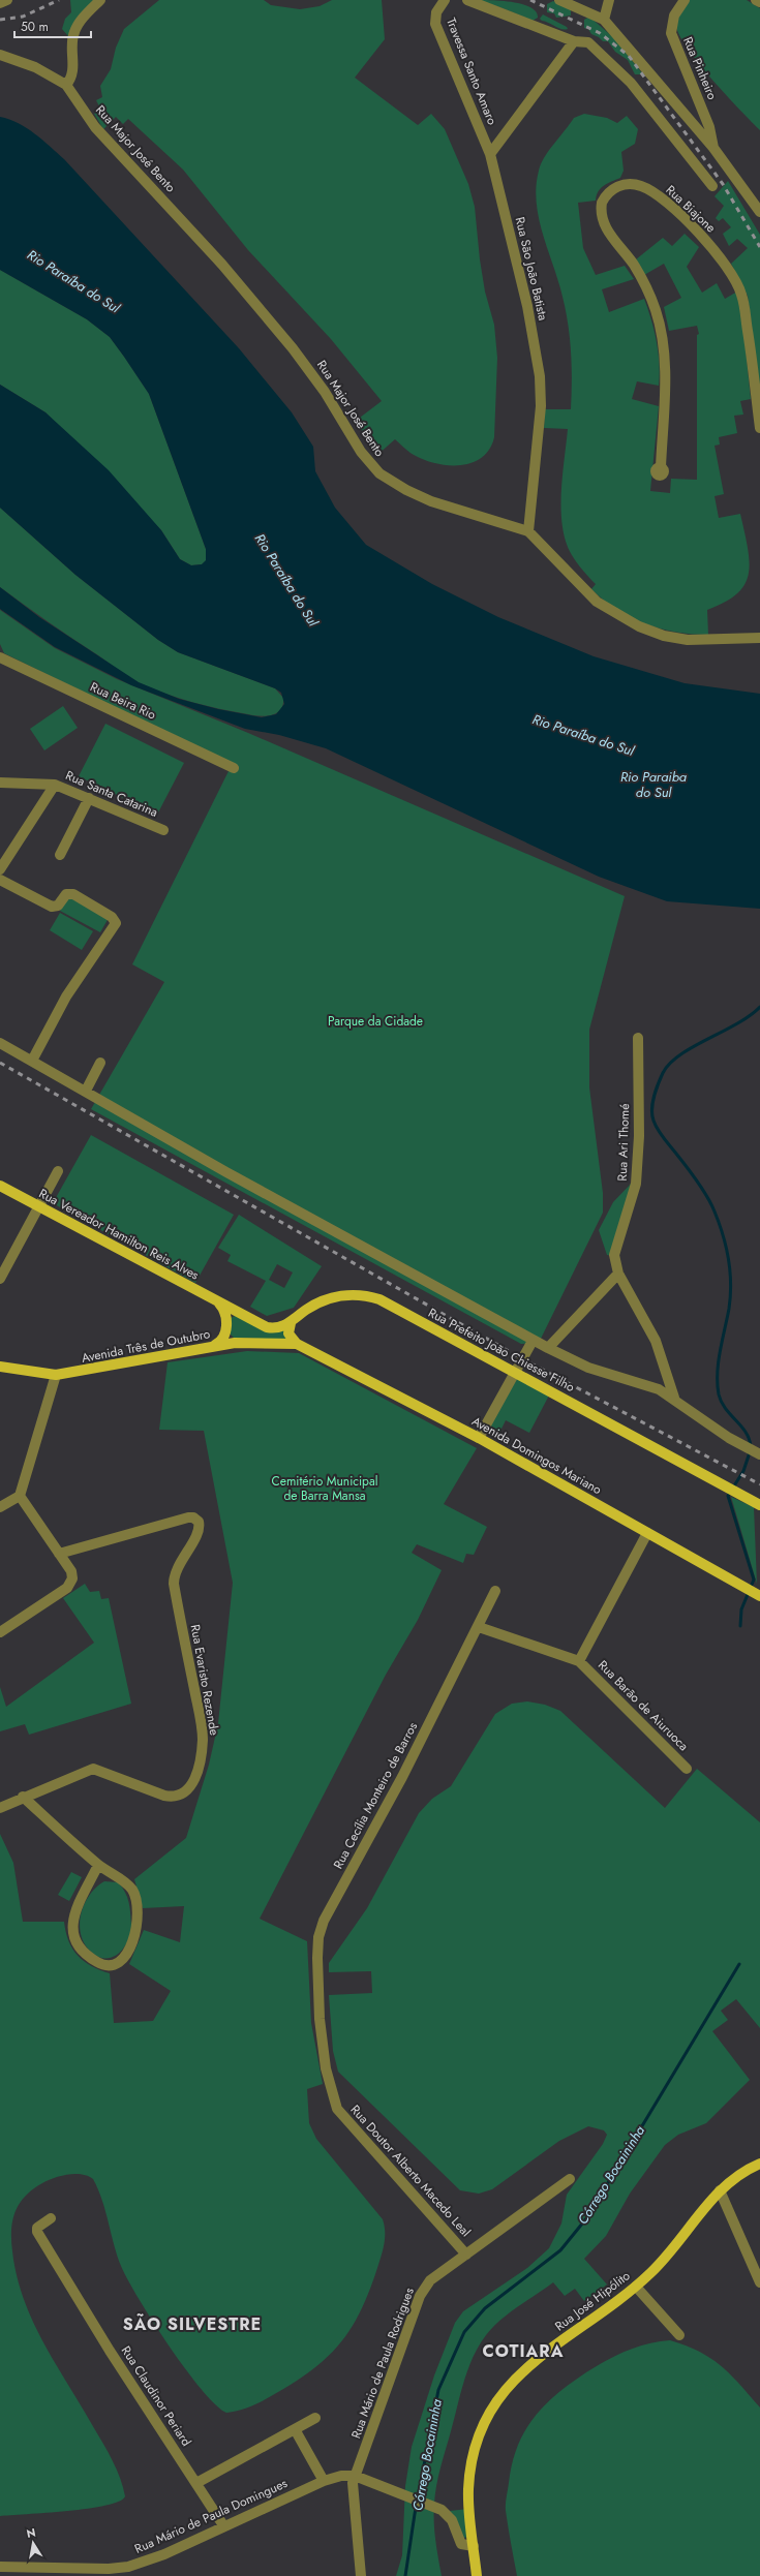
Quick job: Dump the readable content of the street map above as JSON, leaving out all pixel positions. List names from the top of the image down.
{
  "streets": {
    "main road": [
      "Rua Vereador Hamilton Reis Alves",
      "Avenida Três de Outubro",
      "Rua Prefeito João Chiesse Filho",
      "Avenida Domingos Mariano",
      "Rua José Hipólito"
    ],
    "street": [
      "Rua Pinheiro",
      "Travessa Santo Amaro",
      "Rua Major José Bento",
      "Rua Biajone",
      "Rua São João Batista",
      "Rua Beira Rio",
      "Rua Santa Catarina",
      "Rua Ari Thomé",
      "Rua Evaristo Rezende",
      "Rua Barão de Aiuruoca",
      "Rua Cecília Monteiro de Barros",
      "Rua Doutor Alberto Macedo Leal",
      "Rua Mário de Paula Rodrigues",
      "Rua Claudinor Periard",
      "Rua Mário de Paula Domingues"
    ]
  },
  "crossings": [
    ["Travessa Santo Amaro", "Rua São João Batista"],
    ["Rua Major José Bento", "Rua São João Batista"],
    ["Rua Vereador Hamilton Reis Alves", "Rua Prefeito João Chiesse Filho"],
    ["Avenida Três de Outubro", "Avenida Domingos Mariano"],
    ["Rua Cecília Monteiro de Barros", "Rua Doutor Alberto Macedo Leal"],
    ["Rua Doutor Alberto Macedo Leal", "Rua Mário de Paula Rodrigues"],
    ["Rua Mário de Paula Rodrigues", "Rua Mário de Paula Domingues"],
    ["Rua Claudinor Periard", "Rua Mário de Paula Domingues"]
  ],
  "districts": ["SÃO SILVESTRE", "COTIARA"],
  "water": ["Rio Paraíba do Sul", "Rio Paraiba do Sul", "Córrego Bocaininha"],
  "parks": ["Parque da Cidade", "Cemitério Municipal de Barra Mansa"],
  "scale_bar": "50 m",
  "north": "top"
}
